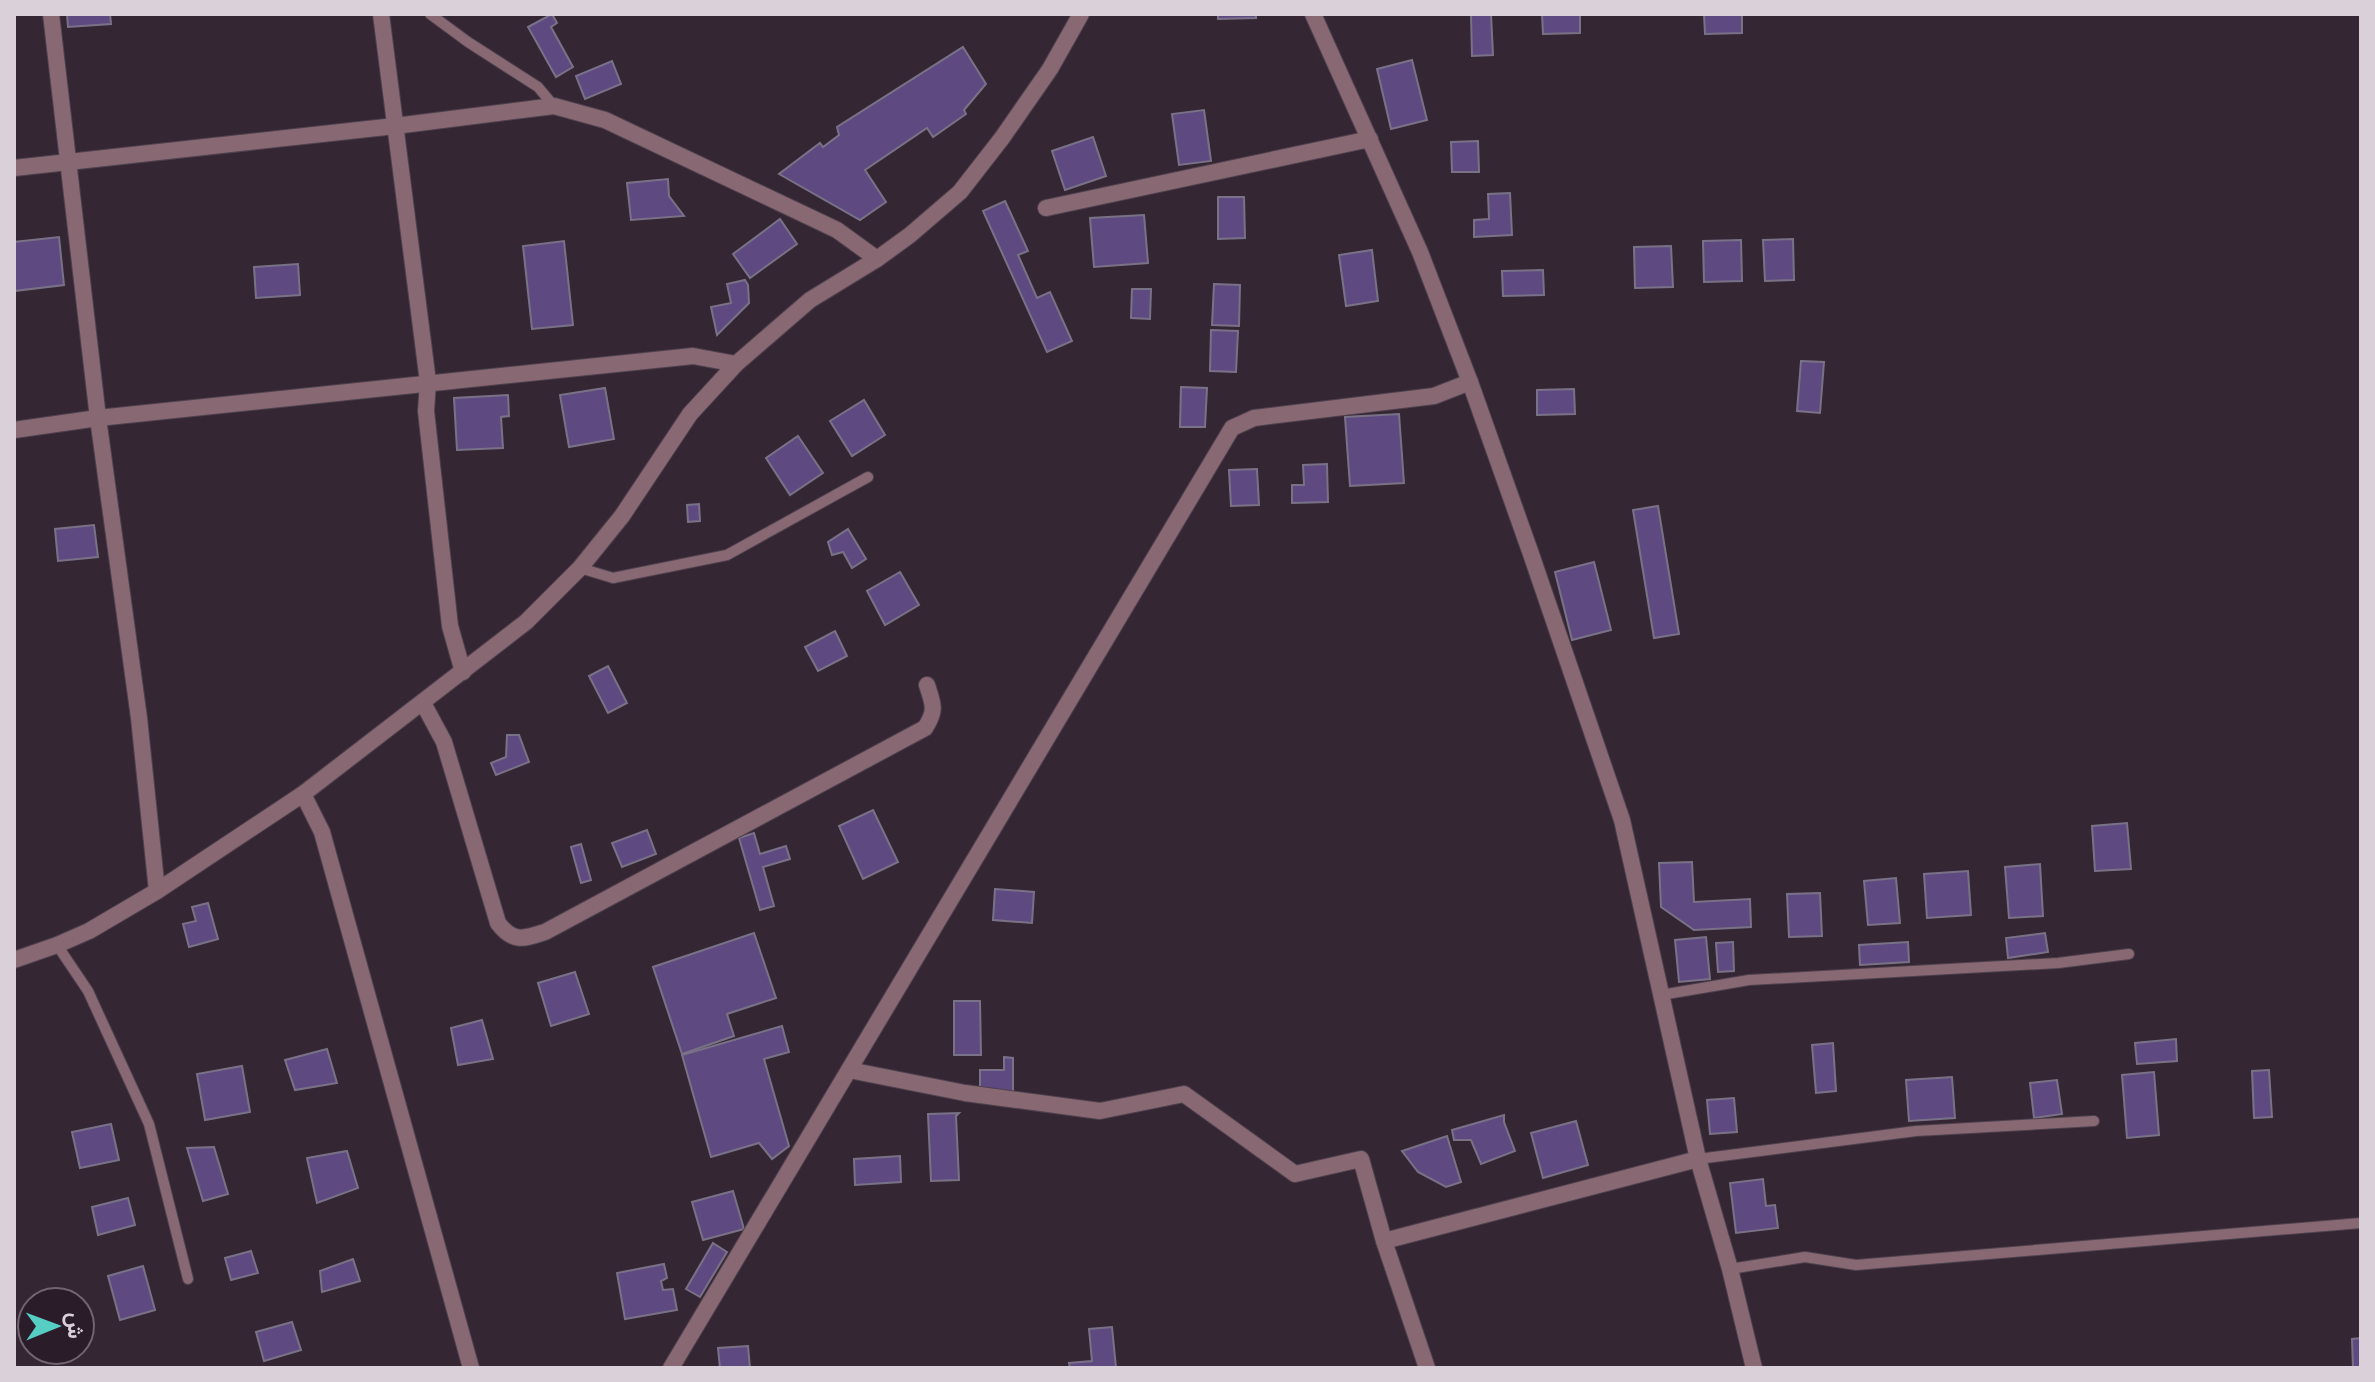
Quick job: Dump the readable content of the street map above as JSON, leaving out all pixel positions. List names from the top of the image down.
{
  "north": "right"
}
